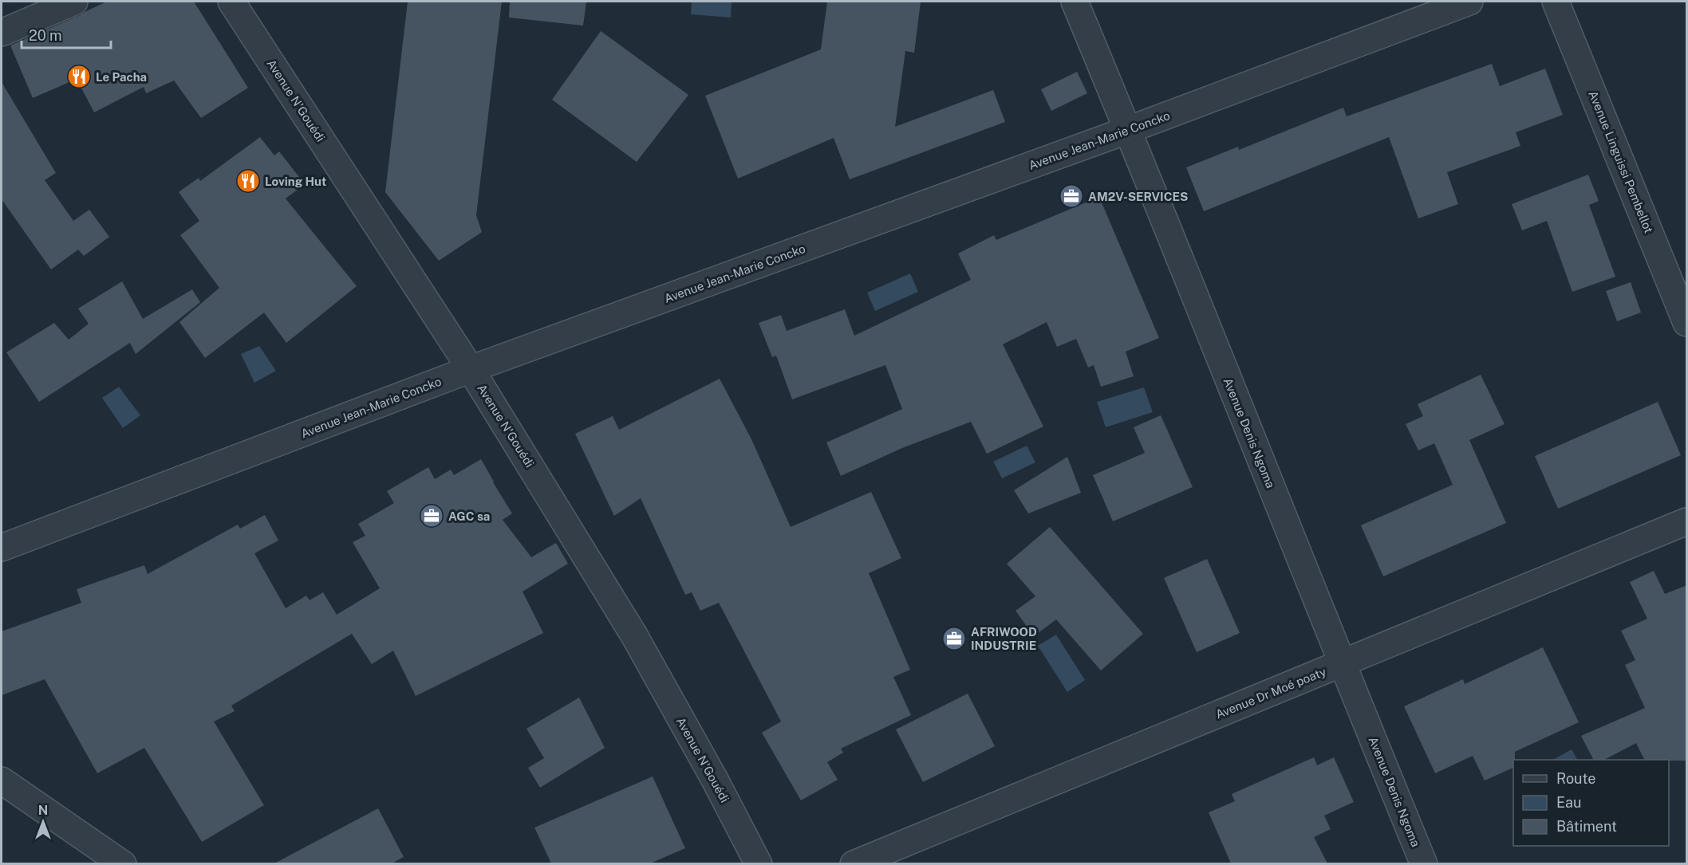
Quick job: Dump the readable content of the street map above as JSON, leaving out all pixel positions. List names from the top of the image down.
{
  "streets": {
    "street": [
      "Avenue N'Gouédi",
      "Avenue Jean-Marie Concko",
      "Avenue Linguissi Pembellot",
      "Avenue Denis Ngoma",
      "Avenue Dr Moé poaty"
    ]
  },
  "crossings": [
    ["Avenue N'Gouédi", "Avenue Jean-Marie Concko"],
    ["Avenue Jean-Marie Concko", "Avenue Denis Ngoma"],
    ["Avenue Denis Ngoma", "Avenue Dr Moé poaty"]
  ],
  "places": {
    "restaurant": ["Le Pacha", "Loving Hut"],
    "office": ["AM2V-SERVICES", "AGC sa", "AFRIWOOD INDUSTRIE"]
  },
  "legend": ["Route", "Eau", "Bâtiment"],
  "scale_bar": "20 m",
  "north": "top"
}
